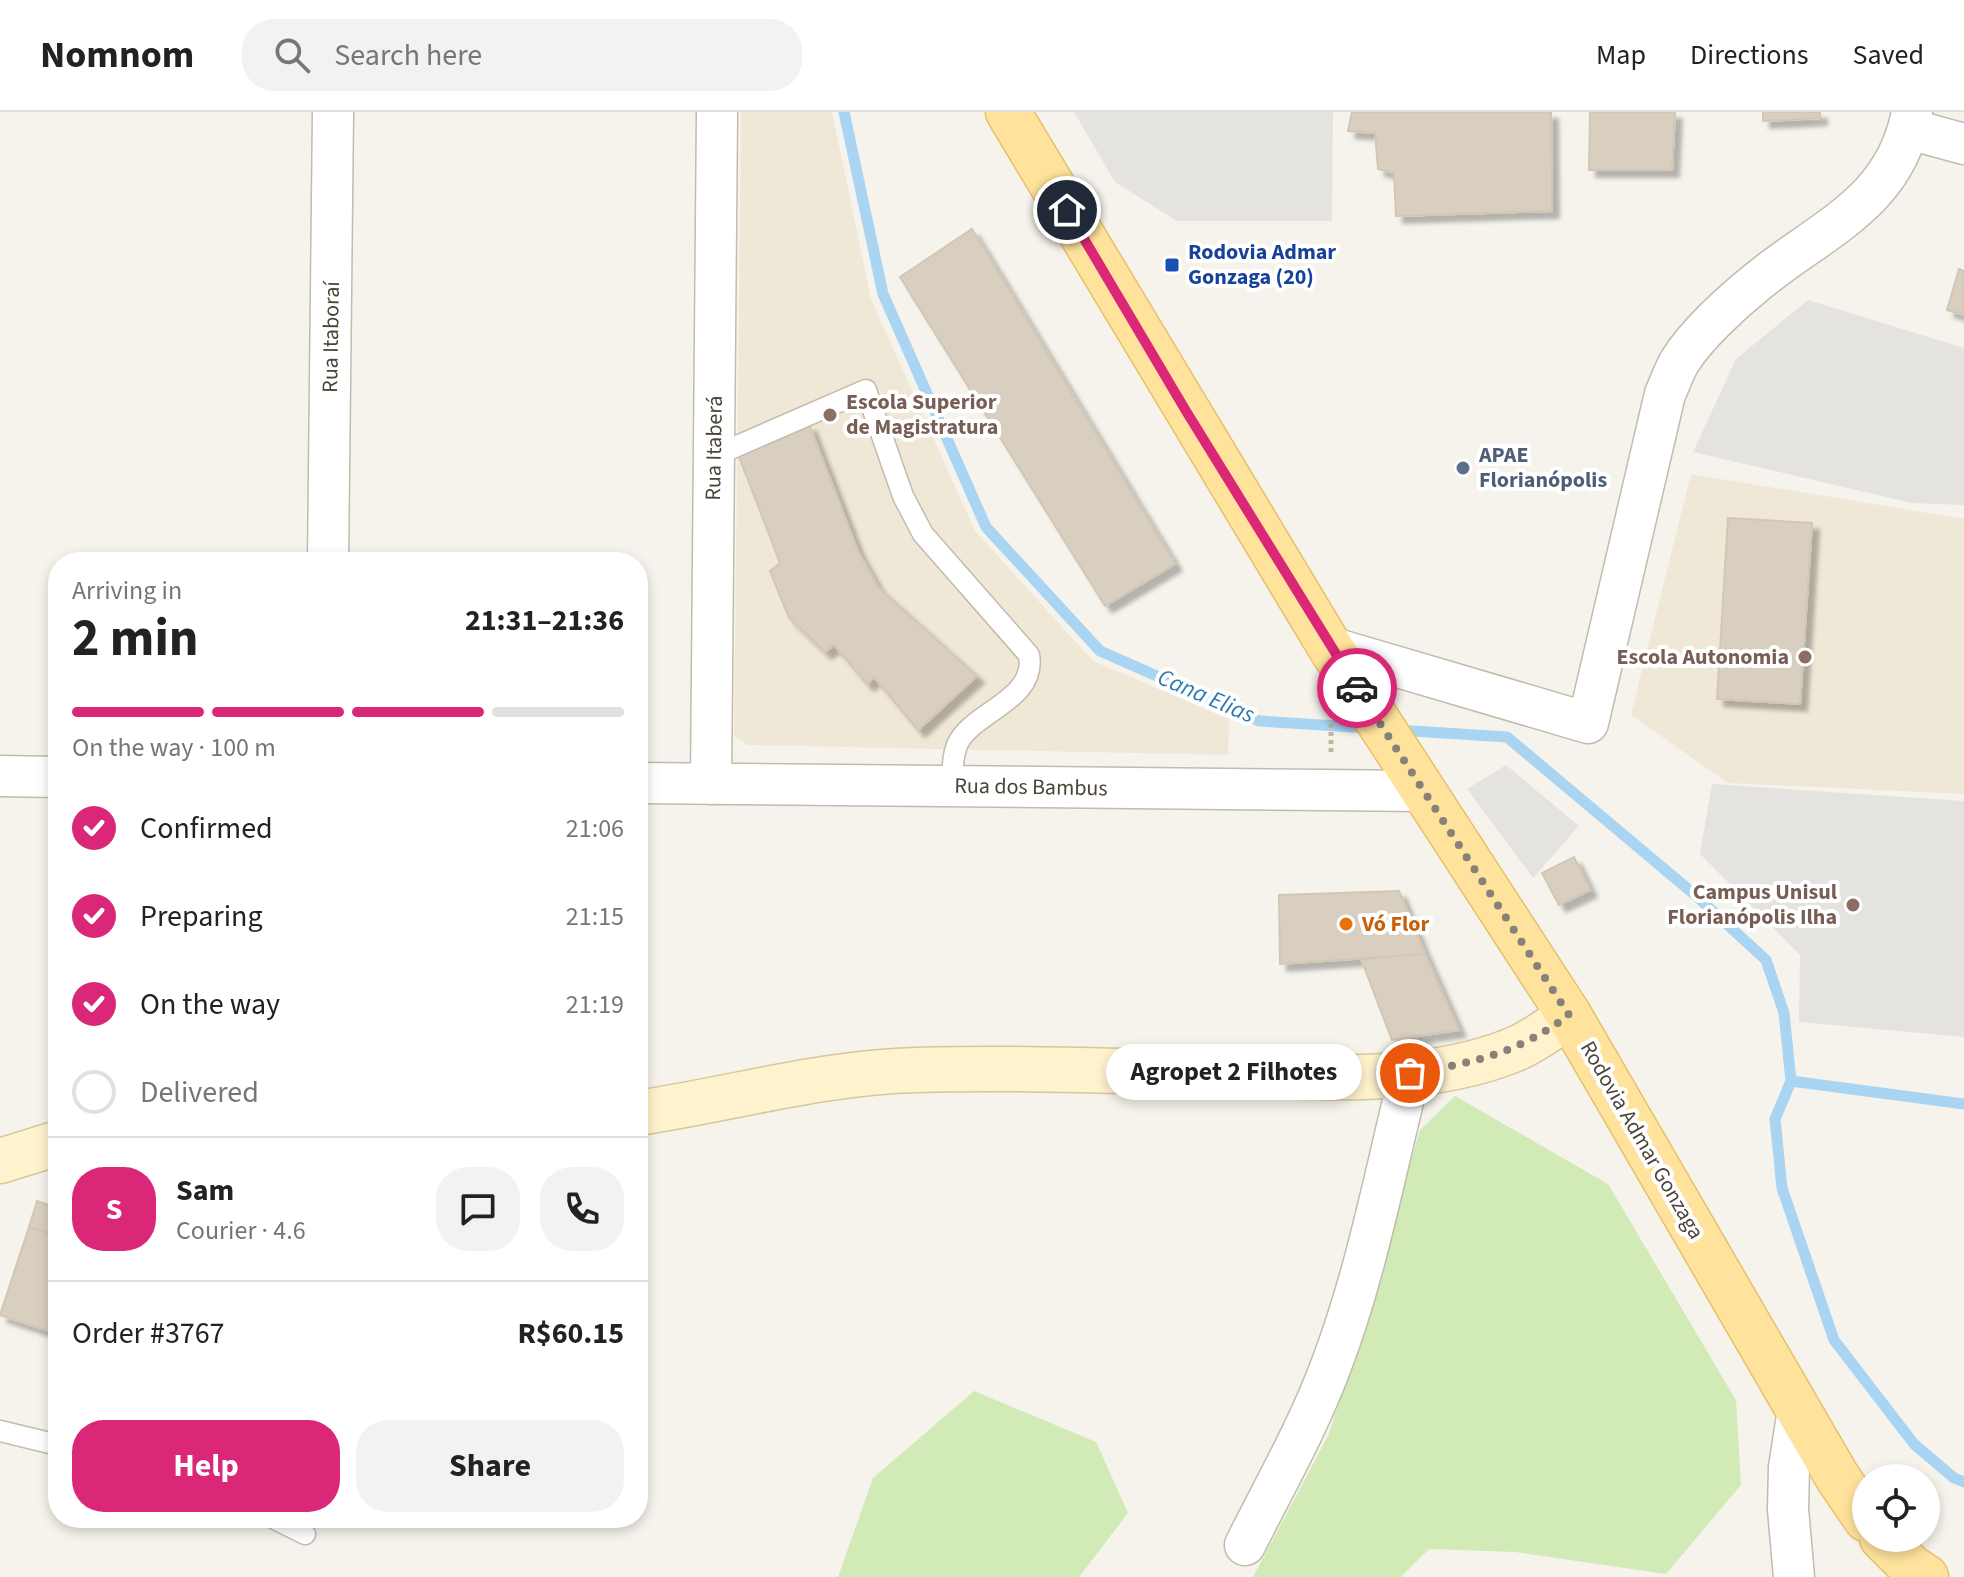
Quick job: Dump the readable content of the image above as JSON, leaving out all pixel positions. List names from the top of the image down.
{
  "streets": {
    "main road": ["Rodovia Admar Gonzaga"],
    "street": ["Rua Itaboraí", "Rua Itaberá", "Rua dos Bambus"]
  },
  "crossings": [
    ["Rua Itaberá", "Rua dos Bambus"],
    ["Rua dos Bambus", "Rodovia Admar Gonzaga"]
  ],
  "water": ["Cana Elias"],
  "places": {
    "transit": ["Rodovia Admar Gonzaga (20)"],
    "other": [
      "Escola Superior de Magistratura",
      "APAE Florianópolis",
      "Escola Autonomia",
      "Campus Unisul Florianópolis Ilha",
      "Vó Flor",
      "Agropet 2 Filhotes"
    ]
  },
  "page": {
    "header": "Nomnom",
    "search": "Search here",
    "nav": ["Map", "Directions", "Saved"],
    "heading": ["2 min", "Arriving in", "21:31–21:36"],
    "panel": [
      "Sam",
      "Courier · 4.6",
      "Order #3767",
      "R$60.15"
    ],
    "bar": "On the way · 100 m",
    "list": [
      ["Confirmed", "21:06"],
      ["Preparing", "21:15"],
      ["On the way", "21:19"],
      "Delivered"
    ],
    "bubble": "Agropet 2 Filhotes",
    "round": "S",
    "buttons": ["Help", "Share"]
  }
}
